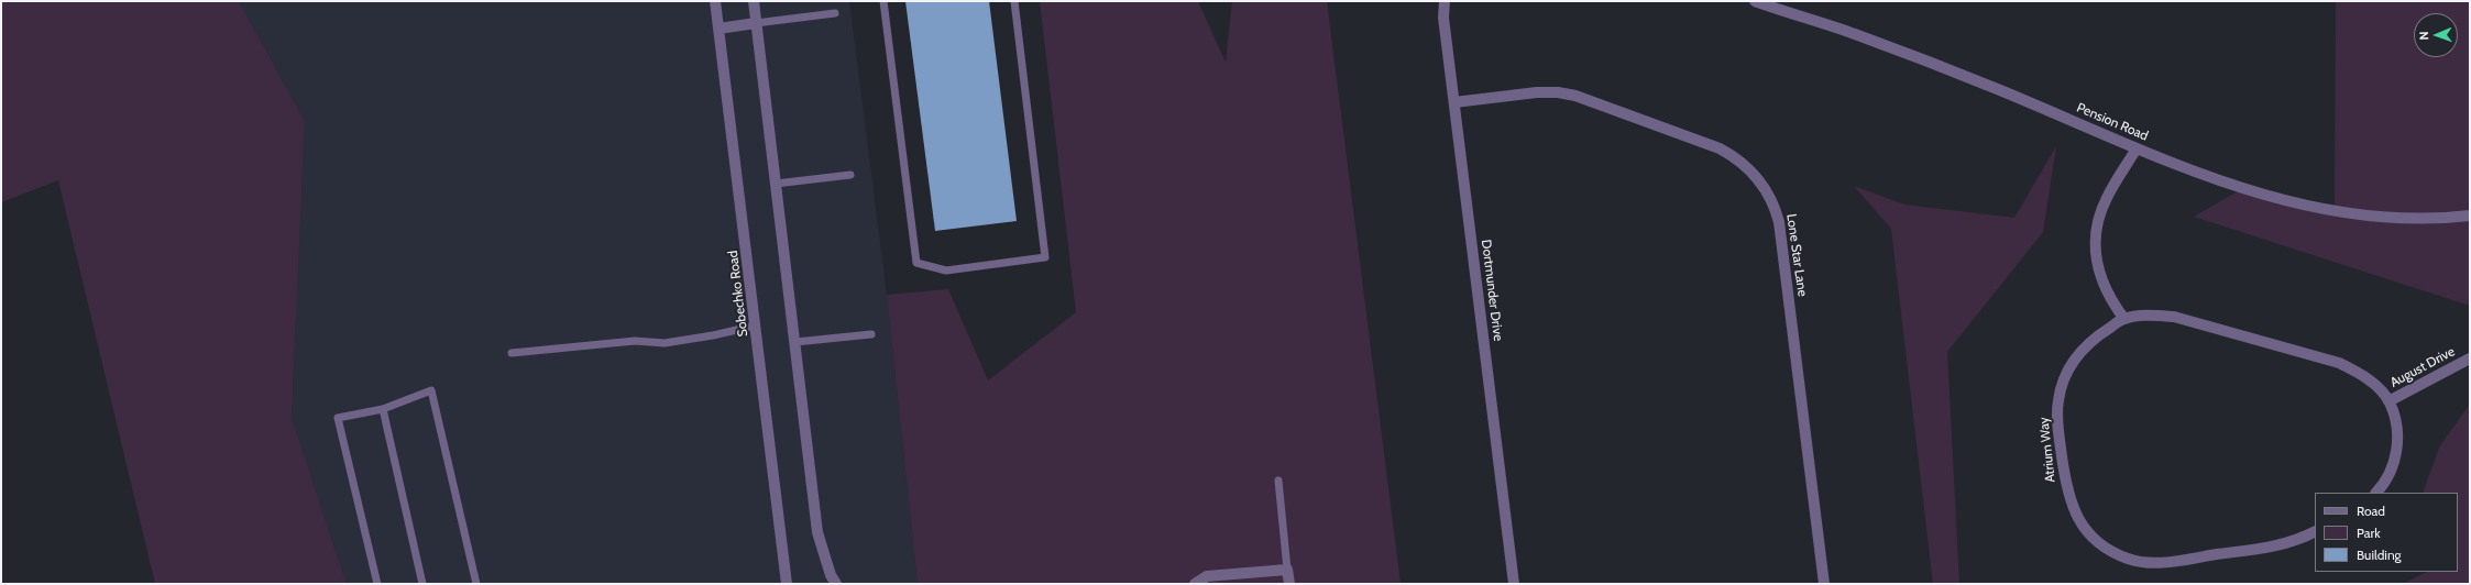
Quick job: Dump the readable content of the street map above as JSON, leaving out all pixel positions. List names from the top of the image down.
{
  "streets": {
    "street": [
      "Pension Road",
      "Lone Star Lane",
      "Dortmunder Drive",
      "Sobechko Road",
      "August Drive",
      "Atrium Way"
    ]
  },
  "crossings": [
    ["Lone Star Lane", "Dortmunder Drive"],
    ["August Drive", "Atrium Way"]
  ],
  "legend": ["Road", "Park", "Building"],
  "north": "left"
}
